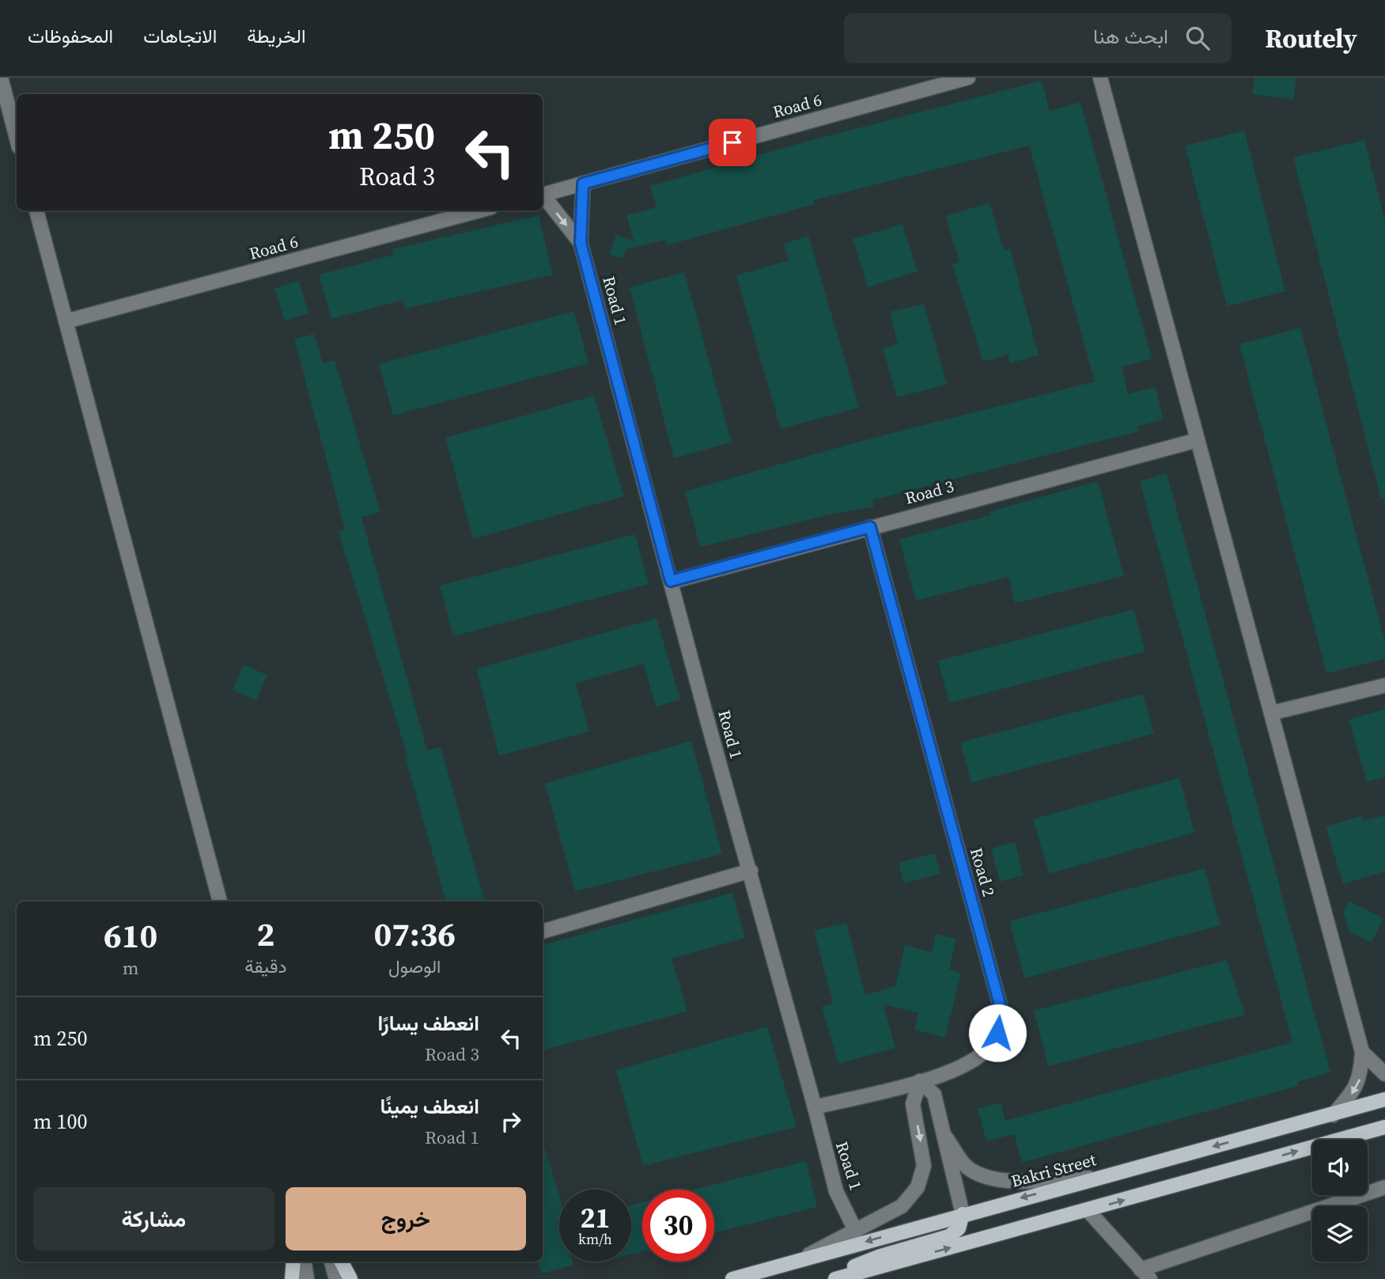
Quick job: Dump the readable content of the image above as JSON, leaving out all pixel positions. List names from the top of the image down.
{
  "streets": {
    "main road": ["Bakri Street"],
    "street": [
      "Road 6",
      "Road 1",
      "Road 3",
      "Road 2"
    ]
  },
  "crossings": [
    ["Road 6", "Road 1"],
    ["Road 1", "Road 3"],
    ["Road 1", "Road 2"],
    ["Road 3", "Road 2"]
  ],
  "page": {
    "header": "Routely",
    "search": "ابحث هنا",
    "nav": ["الخريطة", "الاتجاهات", "المحفوظات"],
    "turn": ["250 m", "Road 3"],
    "eta": [
      "07:36",
      "الوصول",
      "2",
      "دقيقة",
      "610",
      "m"
    ],
    "list": [
      {
        "name": "انعطف يسارًا",
        "note": "Road 3",
        "value": "250 m"
      },
      {
        "name": "انعطف يمينًا",
        "note": "Road 1",
        "value": "100 m"
      }
    ],
    "buttons": ["خروج", "مشاركة"],
    "speed": "21 km/h",
    "limit": "30"
  }
}
